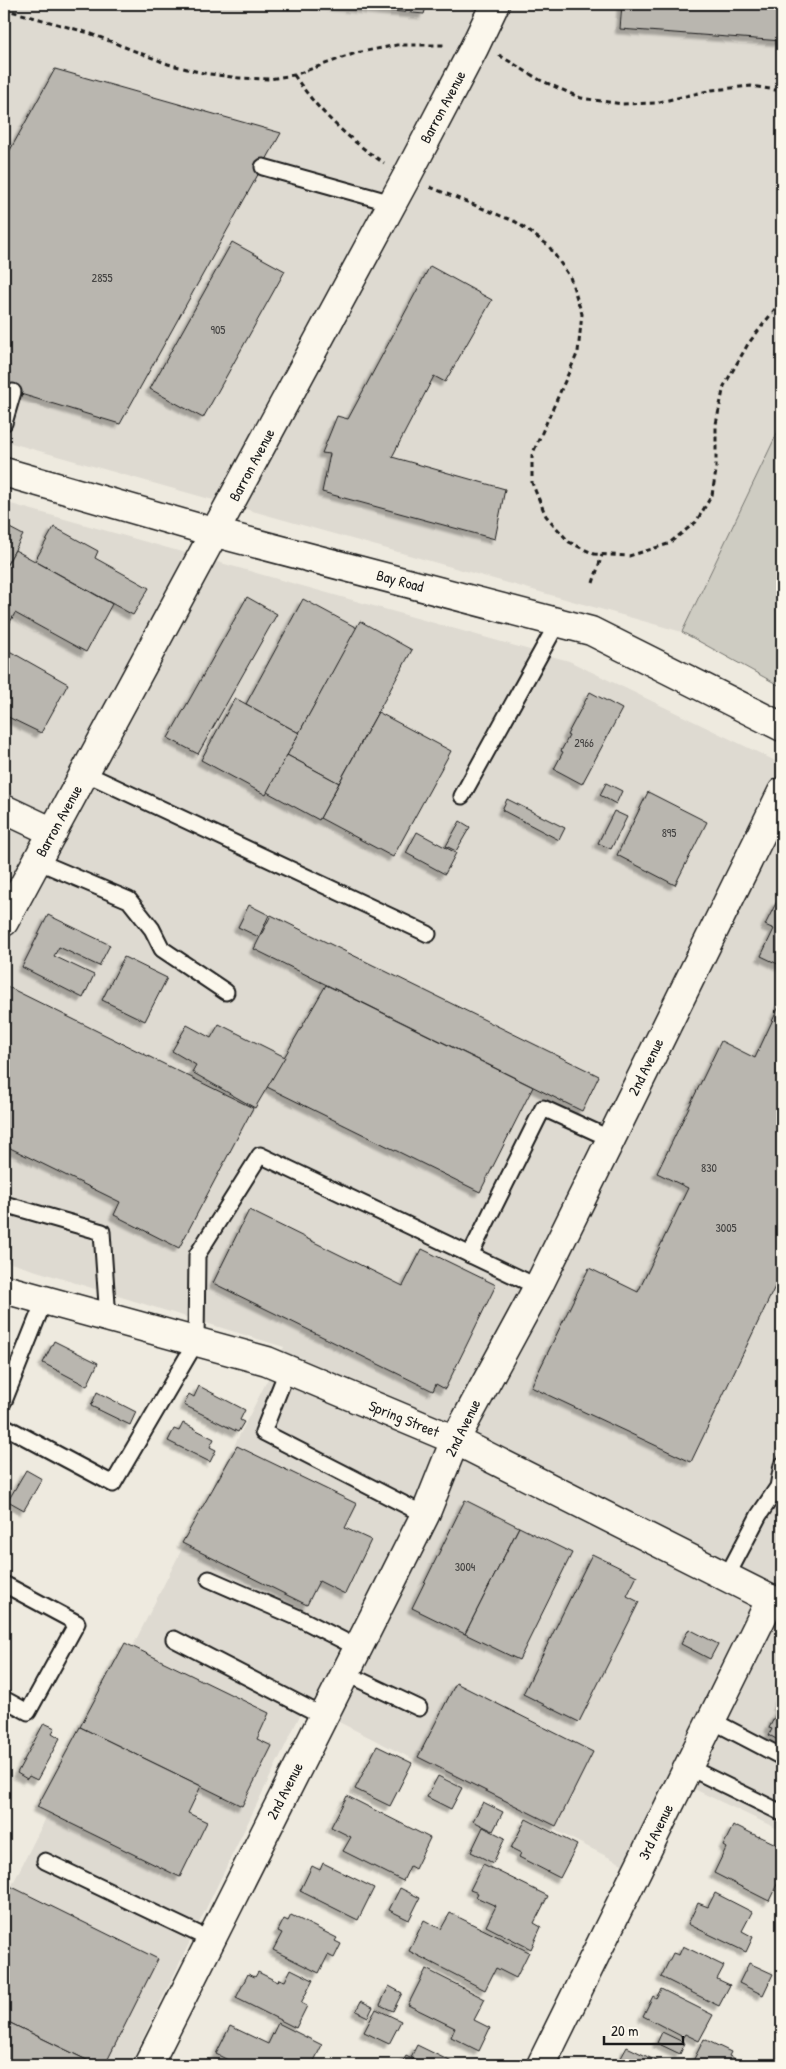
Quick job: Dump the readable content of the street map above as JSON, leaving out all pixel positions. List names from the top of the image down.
{
  "streets": {
    "street": [
      "Barron Avenue",
      "Bay Road",
      "2nd Avenue",
      "Spring Street",
      "3rd Avenue"
    ]
  },
  "crossings": [
    ["Barron Avenue", "Bay Road"],
    ["2nd Avenue", "Spring Street"],
    ["Spring Street", "3rd Avenue"]
  ],
  "house_numbers": [
    "2855",
    "905",
    "2966",
    "895",
    "830",
    "3005",
    "3004"
  ],
  "scale_bar": "20 m"
}
